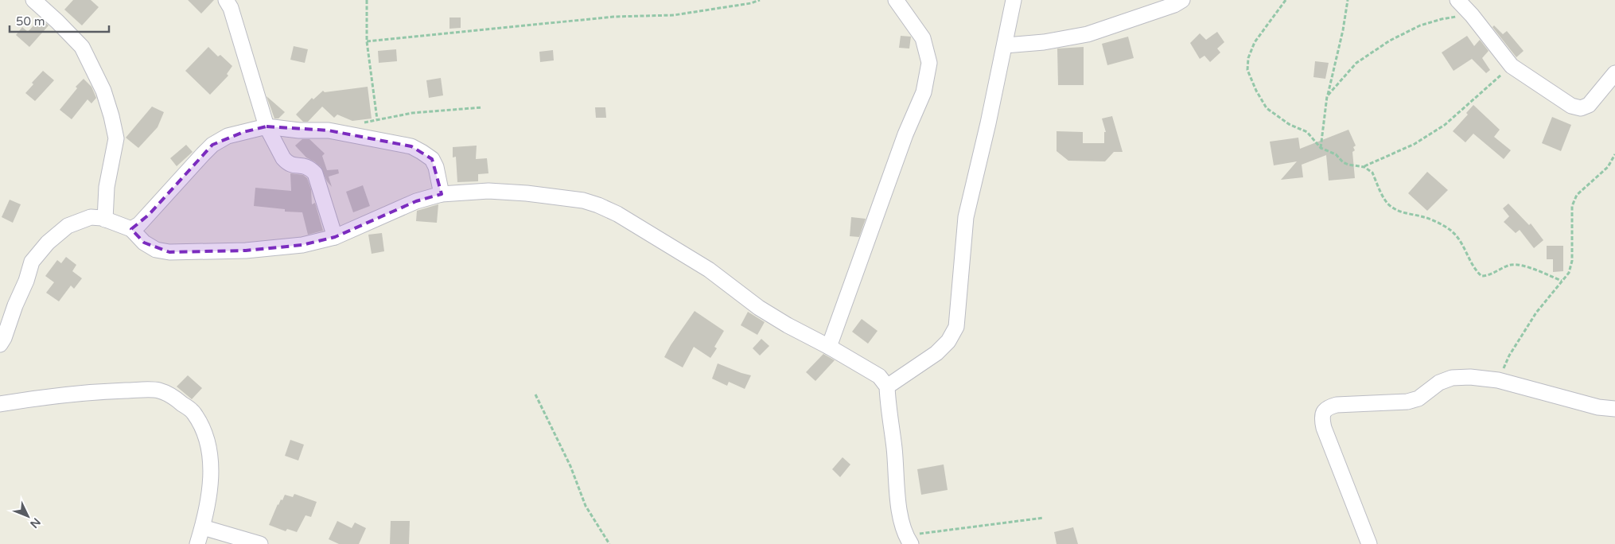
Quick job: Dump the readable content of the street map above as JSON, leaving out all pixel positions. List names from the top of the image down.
{
  "scale_bar": "50 m",
  "north": "bottom right"
}
